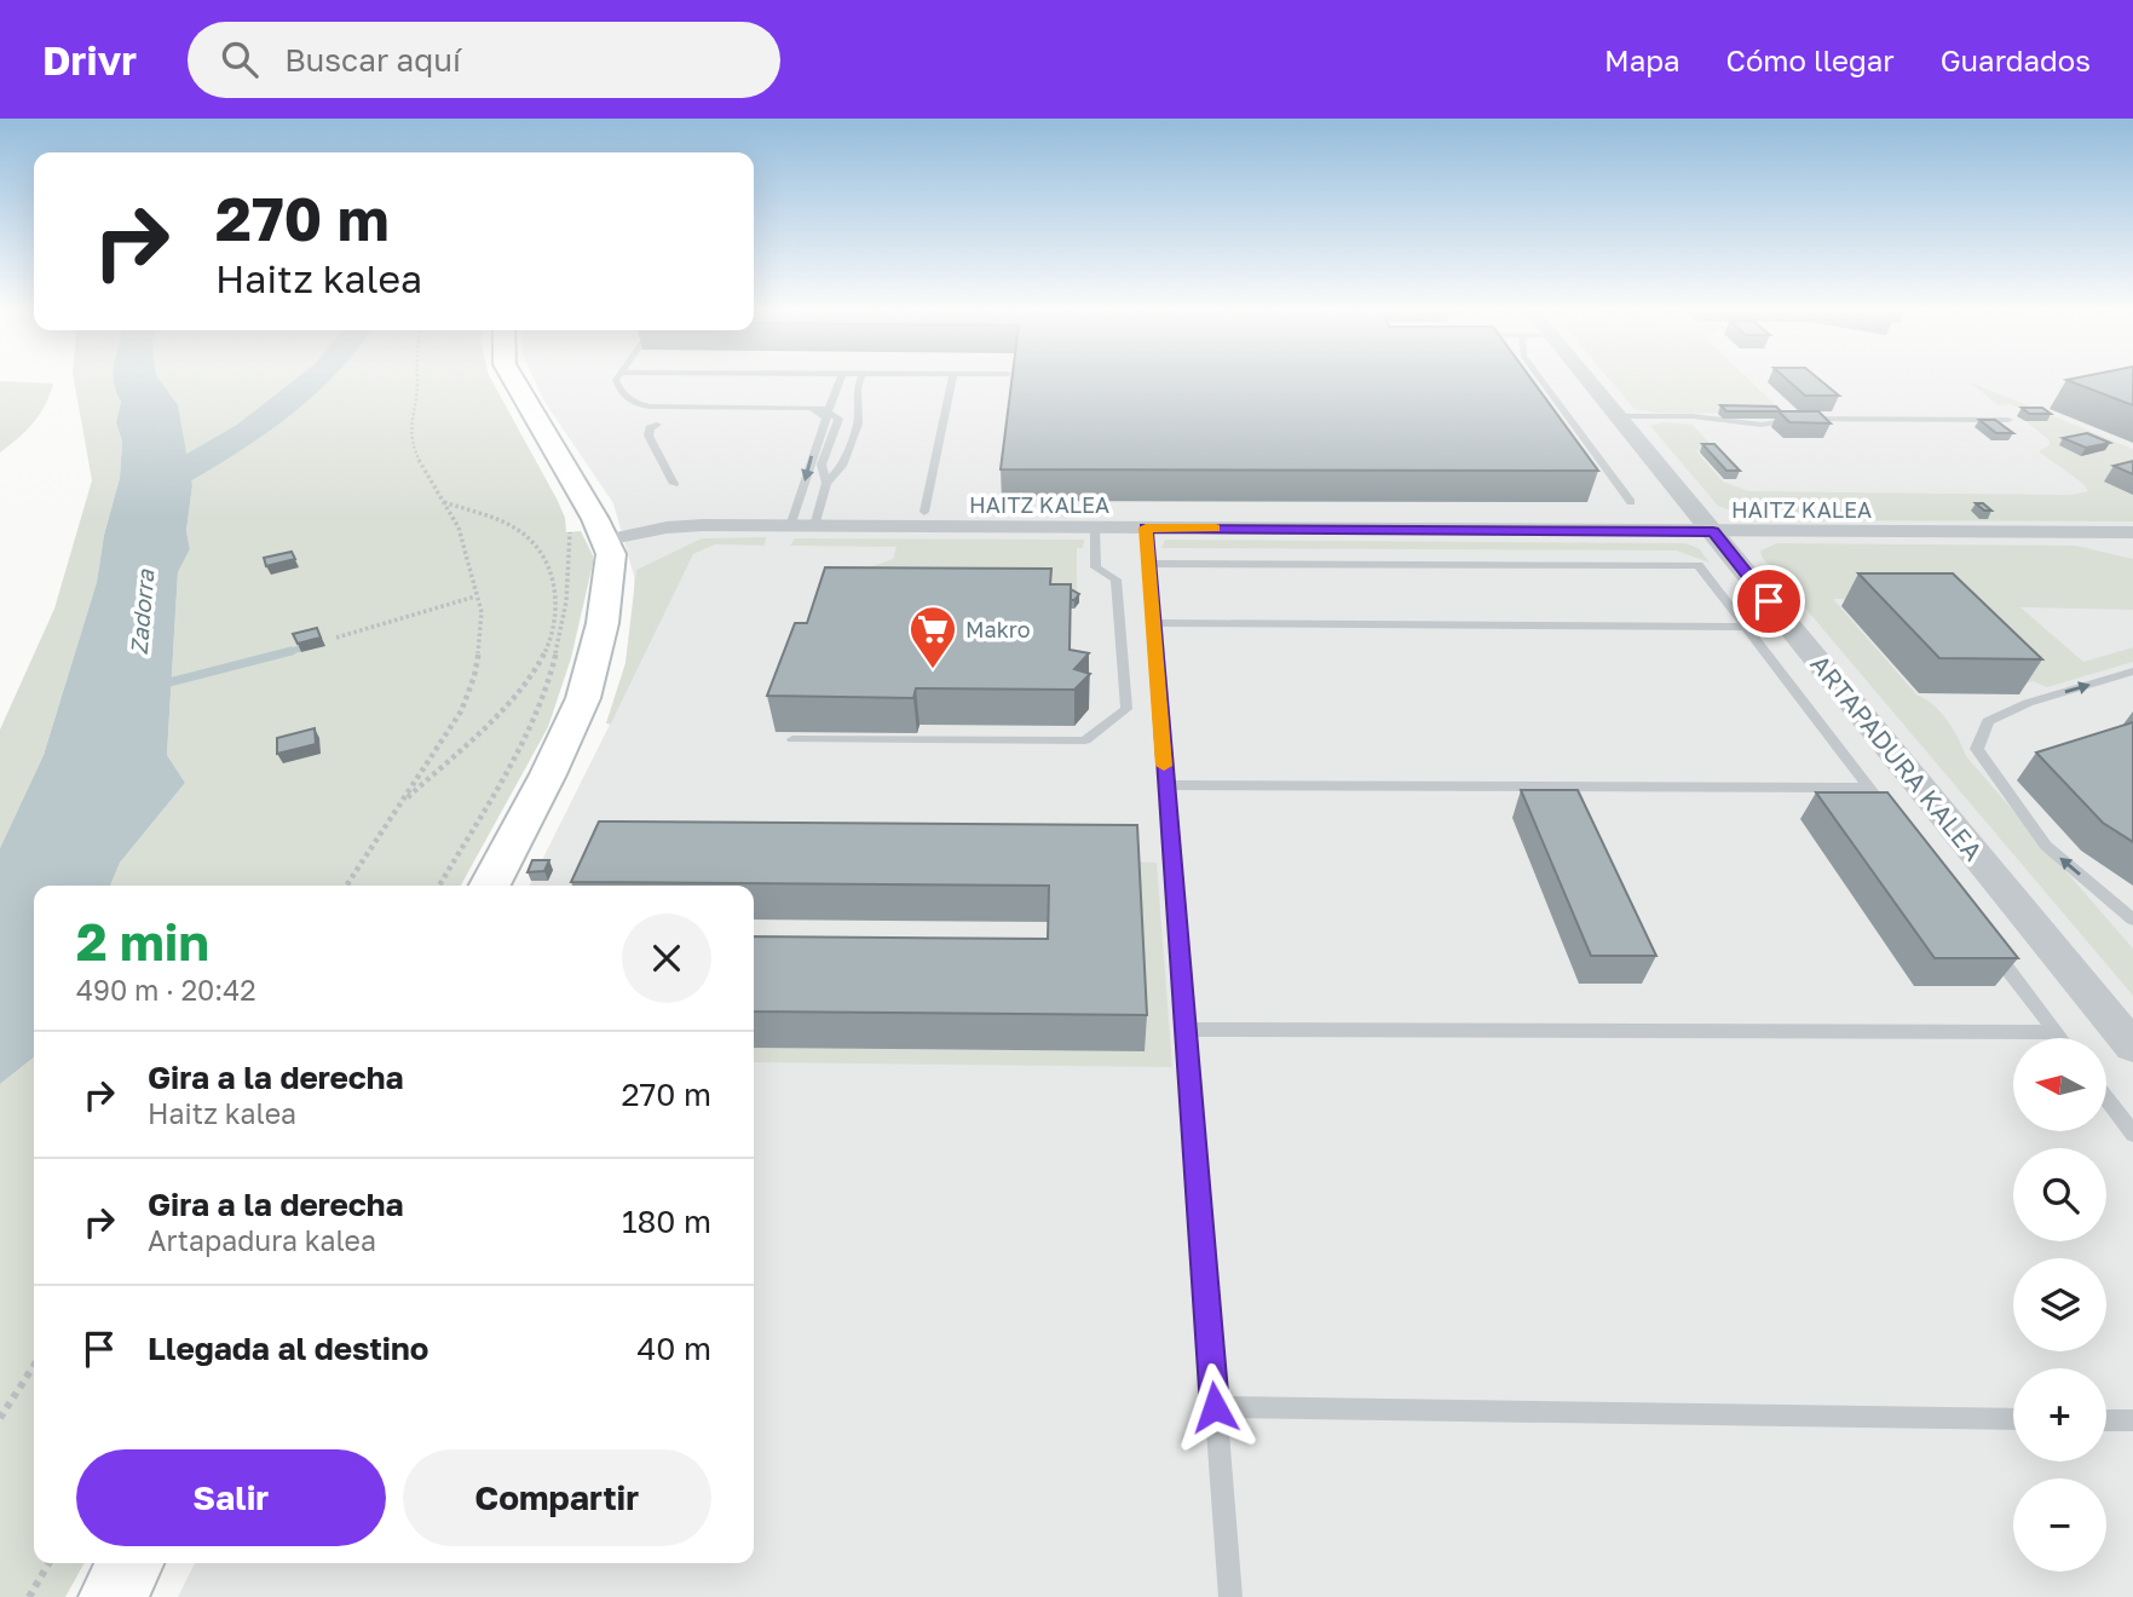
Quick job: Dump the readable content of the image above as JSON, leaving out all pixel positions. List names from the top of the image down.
{
  "streets": {
    "street": ["HAITZ KALEA", "ARTAPADURA KALEA"]
  },
  "crossings": [
    ["HAITZ KALEA", "ARTAPADURA KALEA"]
  ],
  "water": ["Zadorra"],
  "places": {
    "supermarket": ["Makro"]
  },
  "north": "left",
  "page": {
    "header": "Drivr",
    "search": "Buscar aquí",
    "nav": ["Mapa", "Cómo llegar", "Guardados"],
    "turn": ["270 m", "Haitz kalea"],
    "heading": ["2 min", "490 m · 20:42"],
    "list": [
      {
        "name": "Gira a la derecha",
        "note": "Haitz kalea",
        "value": "270 m"
      },
      {
        "name": "Gira a la derecha",
        "note": "Artapadura kalea",
        "value": "180 m"
      },
      {
        "name": "Llegada al destino",
        "value": "40 m"
      }
    ],
    "map_buttons": ["+", "−"],
    "buttons": ["Salir", "Compartir"]
  }
}
